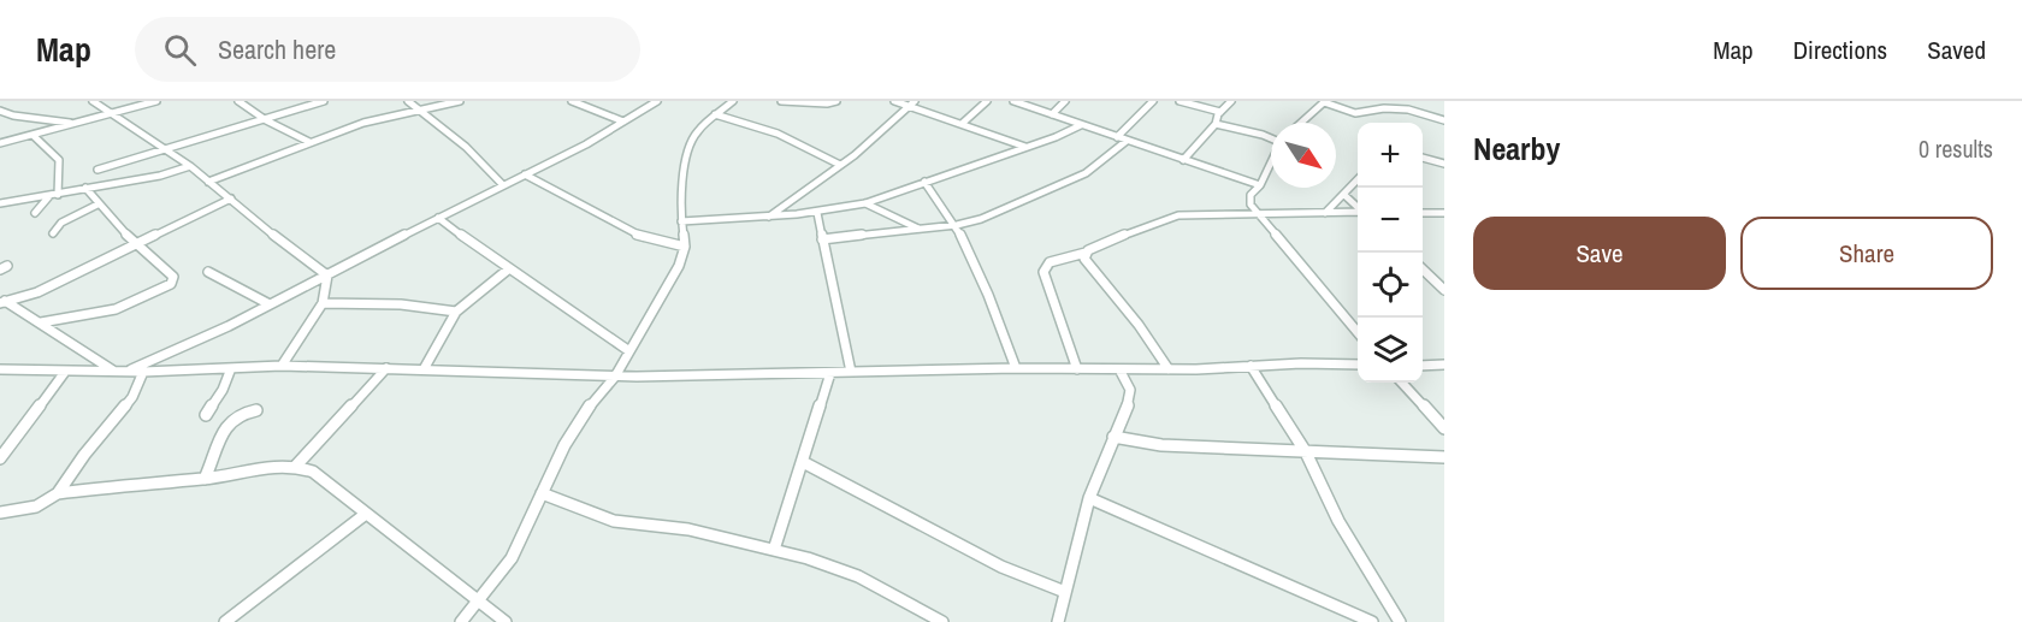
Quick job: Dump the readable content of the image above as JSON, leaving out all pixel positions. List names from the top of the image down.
{
  "north": "bottom right",
  "page": {
    "header": "Map",
    "search": "Search here",
    "nav": ["Map", "Directions", "Saved"],
    "heading": ["Nearby", "0 results"],
    "map_buttons": ["+", "−"],
    "buttons": ["Save", "Share"]
  }
}
